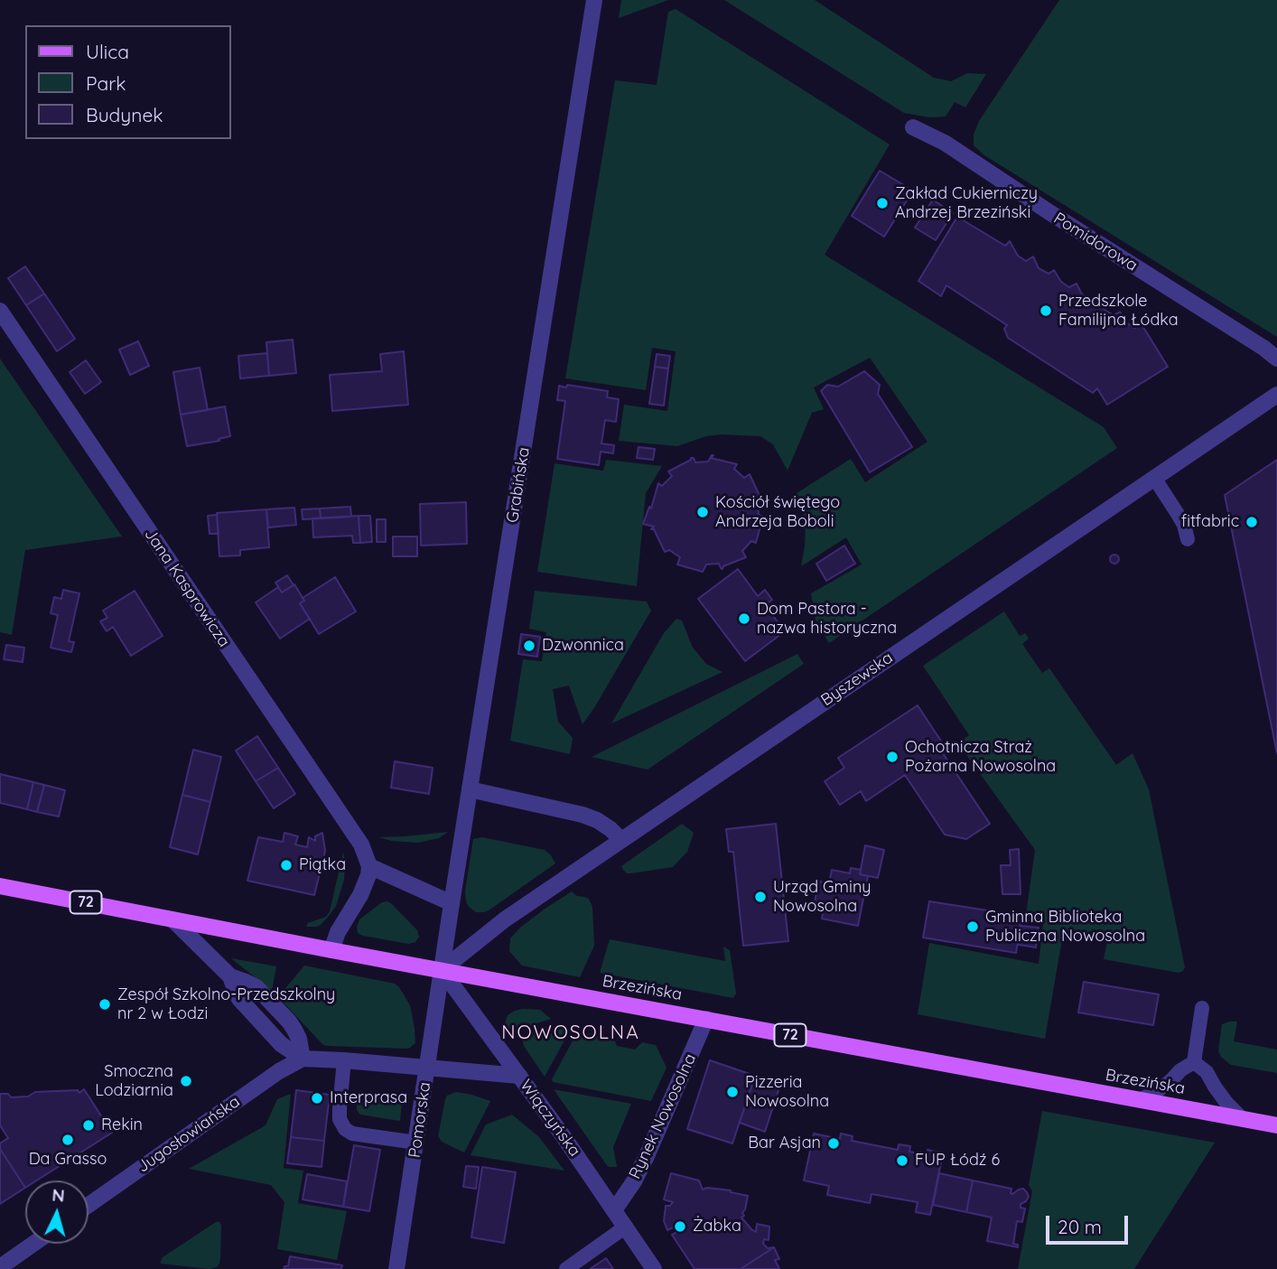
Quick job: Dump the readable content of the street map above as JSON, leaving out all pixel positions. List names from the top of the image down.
{
  "streets": {
    "main road": ["72", "Brzezińska"],
    "street": [
      "Pomidorowa",
      "Grabińska",
      "Jana Kasprowicza",
      "Byszewska",
      "Rynek Nowosolna",
      "Wiączyńska",
      "Pomorska",
      "Jugosłowiańska"
    ]
  },
  "crossings": [
    ["Grabińska", "Byszewska"],
    ["Grabińska", "Brzezińska"],
    ["Grabińska", "Wiączyńska"],
    ["Grabińska", "Pomorska"],
    ["Byszewska", "Brzezińska"],
    ["Byszewska", "Wiączyńska"],
    ["Byszewska", "Pomorska"],
    ["Brzezińska", "Rynek Nowosolna"],
    ["Brzezińska", "Wiączyńska"],
    ["Brzezińska", "Pomorska"],
    ["Rynek Nowosolna", "Wiączyńska"],
    ["Wiączyńska", "Pomorska"]
  ],
  "districts": ["NOWOSOLNA"],
  "places": [
    "Zakład Cukierniczy Andrzej Brzeziński",
    "Przedszkole Familijna Łódka",
    "Kościół świętego Andrzeja Boboli",
    "fitfabric",
    "Dom Pastora - nazwa historyczna",
    "Dzwonnica",
    "Ochotnicza Straż Pożarna Nowosolna",
    "Piątka",
    "Urząd Gminy Nowosolna",
    "Gminna Biblioteka Publiczna Nowosolna",
    "Zespół Szkolno-Przedszkolny nr 2 w Łodzi",
    "Smoczna Lodziarnia",
    "Pizzeria Nowosolna",
    "Interprasa",
    "Rekin",
    "Da Grasso",
    "Bar Asjan",
    "FUP Łódź 6",
    "Żabka"
  ],
  "legend": ["Ulica", "Park", "Budynek"],
  "scale_bar": "20 m",
  "north": "top"
}
